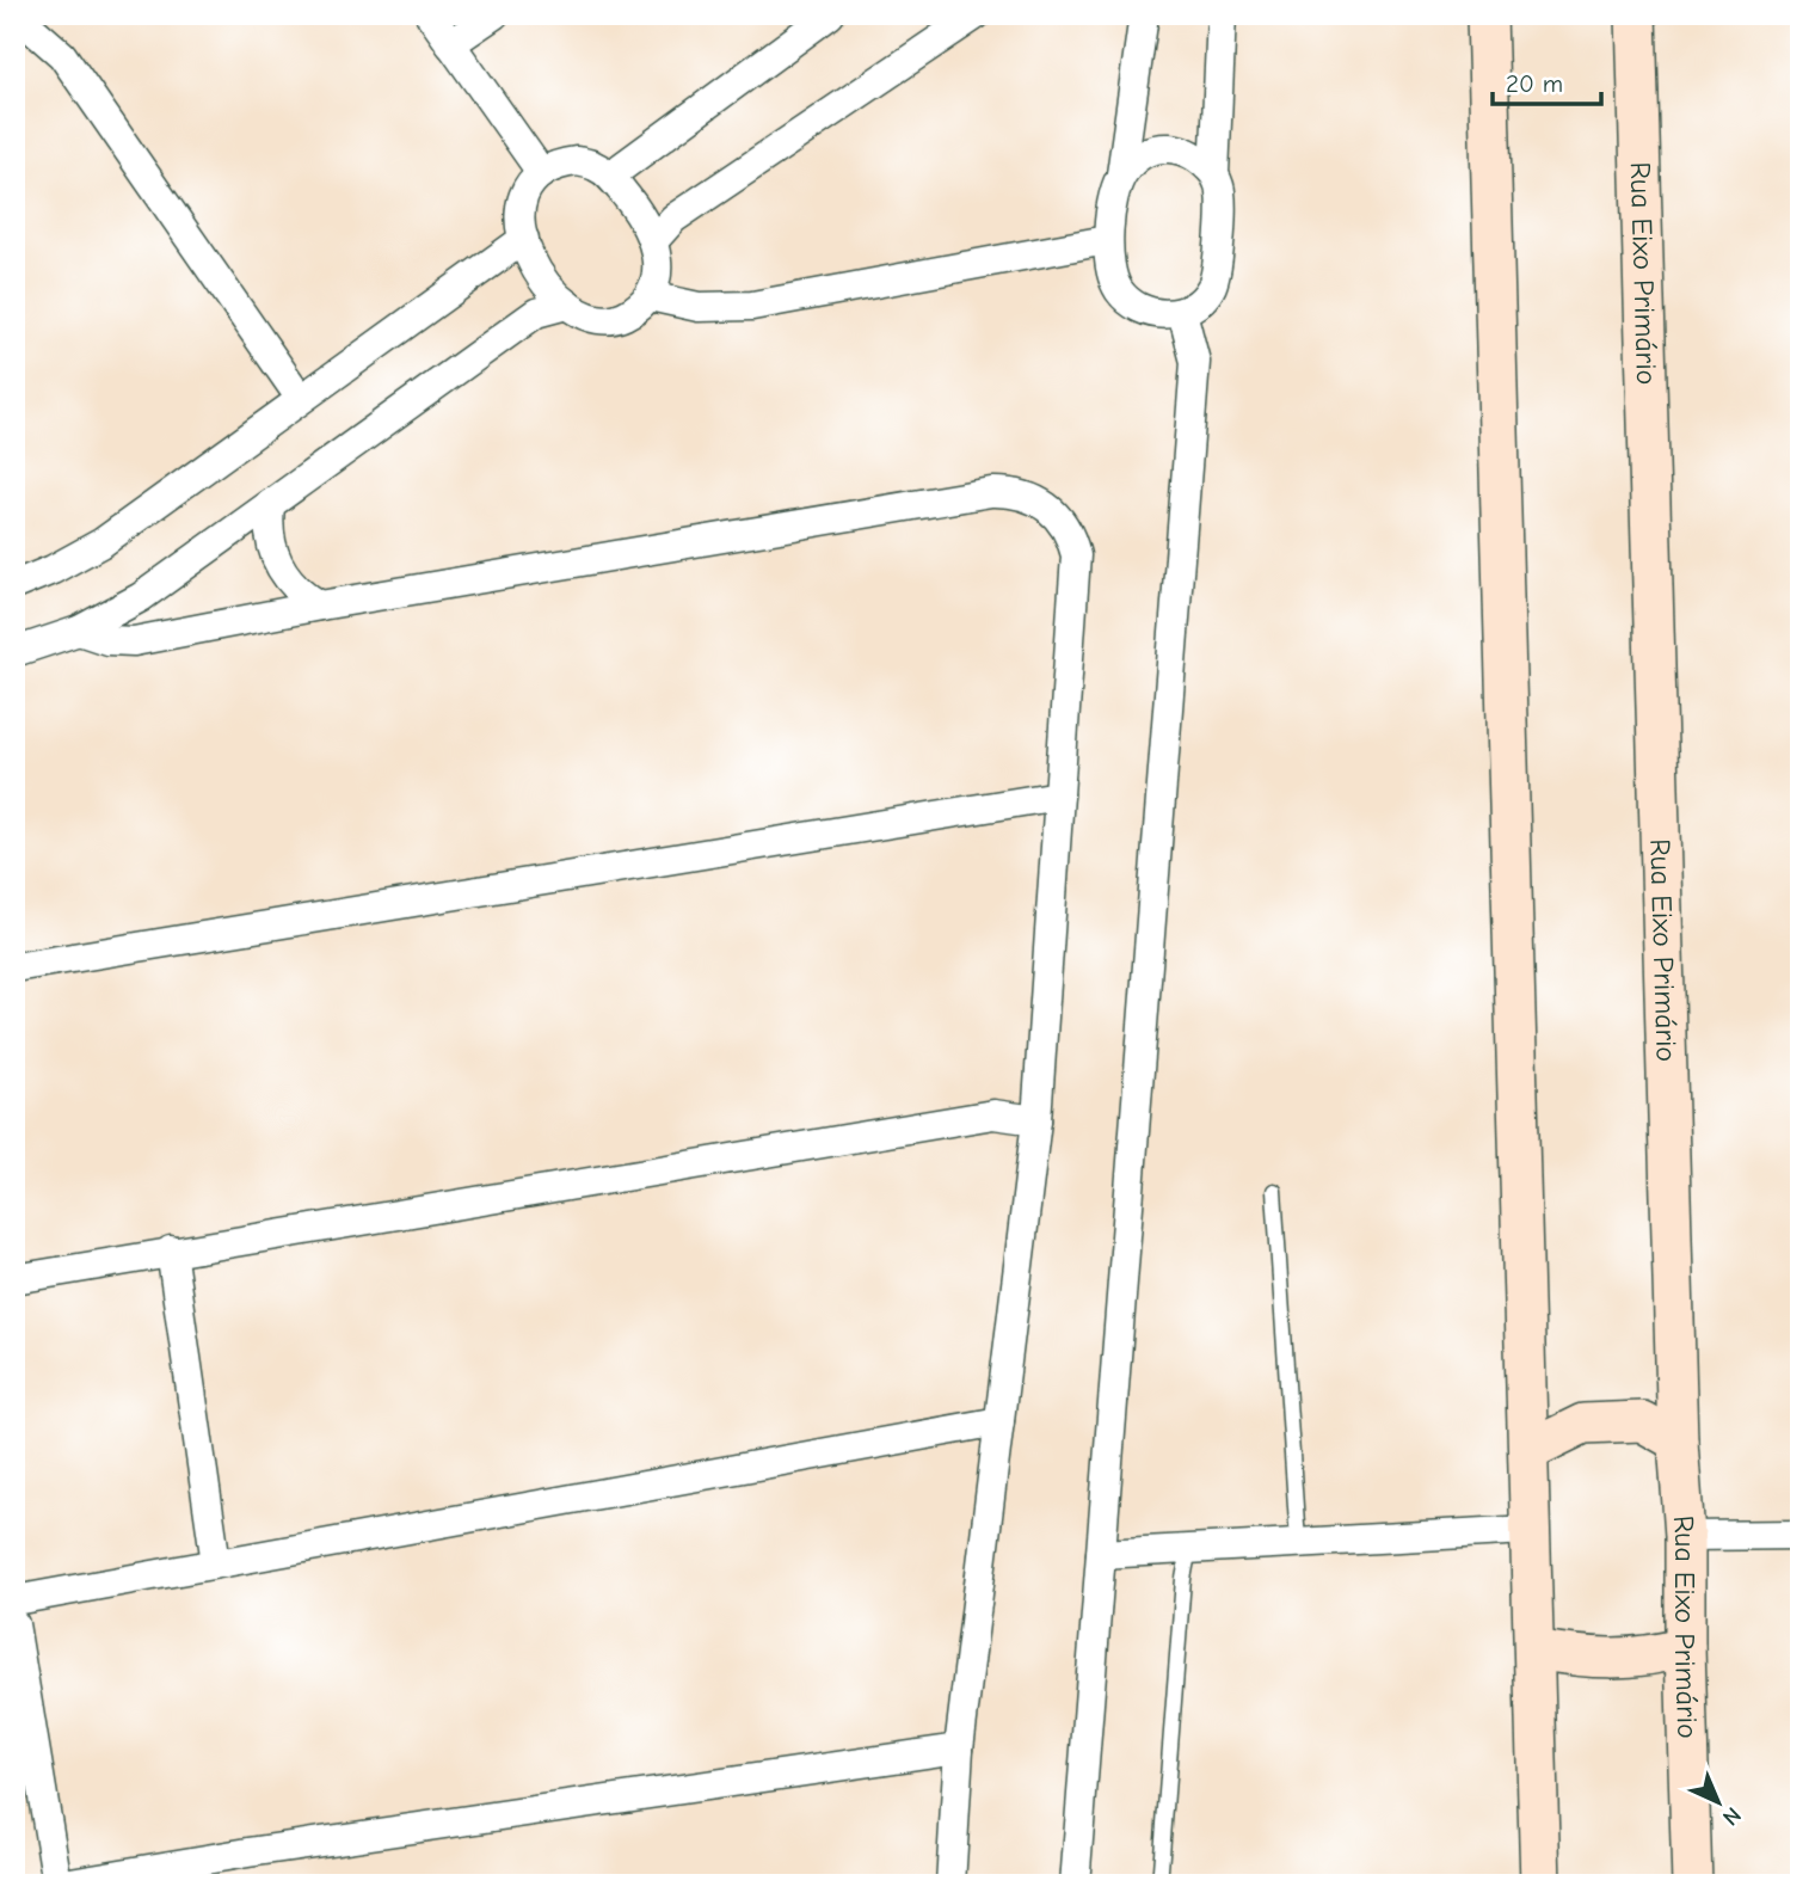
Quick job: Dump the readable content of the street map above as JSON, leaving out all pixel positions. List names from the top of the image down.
{
  "streets": {
    "street": ["Rua Eixo Primário"]
  },
  "scale_bar": "20 m",
  "north": "bottom right"
}
